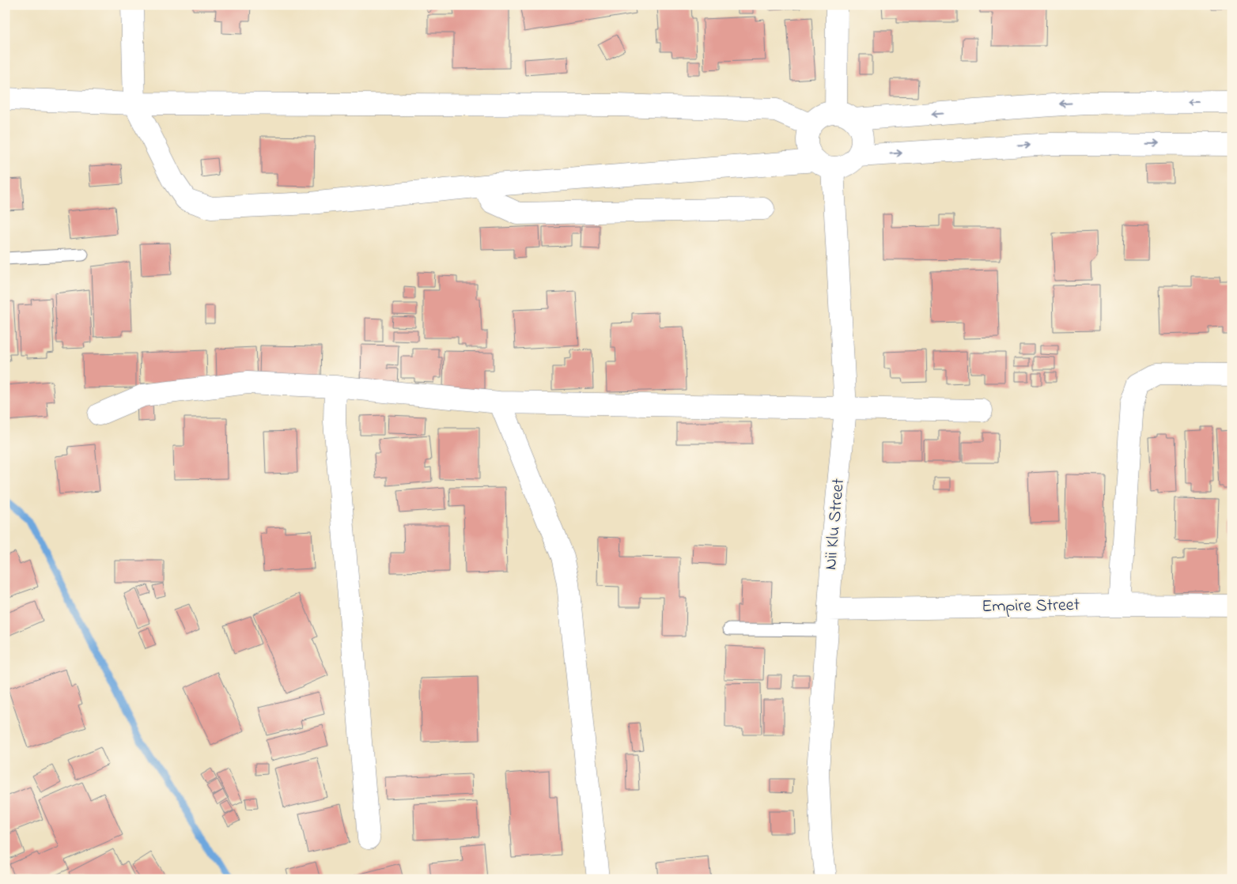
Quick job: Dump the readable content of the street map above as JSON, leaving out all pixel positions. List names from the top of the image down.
{
  "streets": {
    "street": ["Nii Klu Street", "Empire Street"]
  },
  "crossings": [
    ["Nii Klu Street", "Empire Street"]
  ]
}
